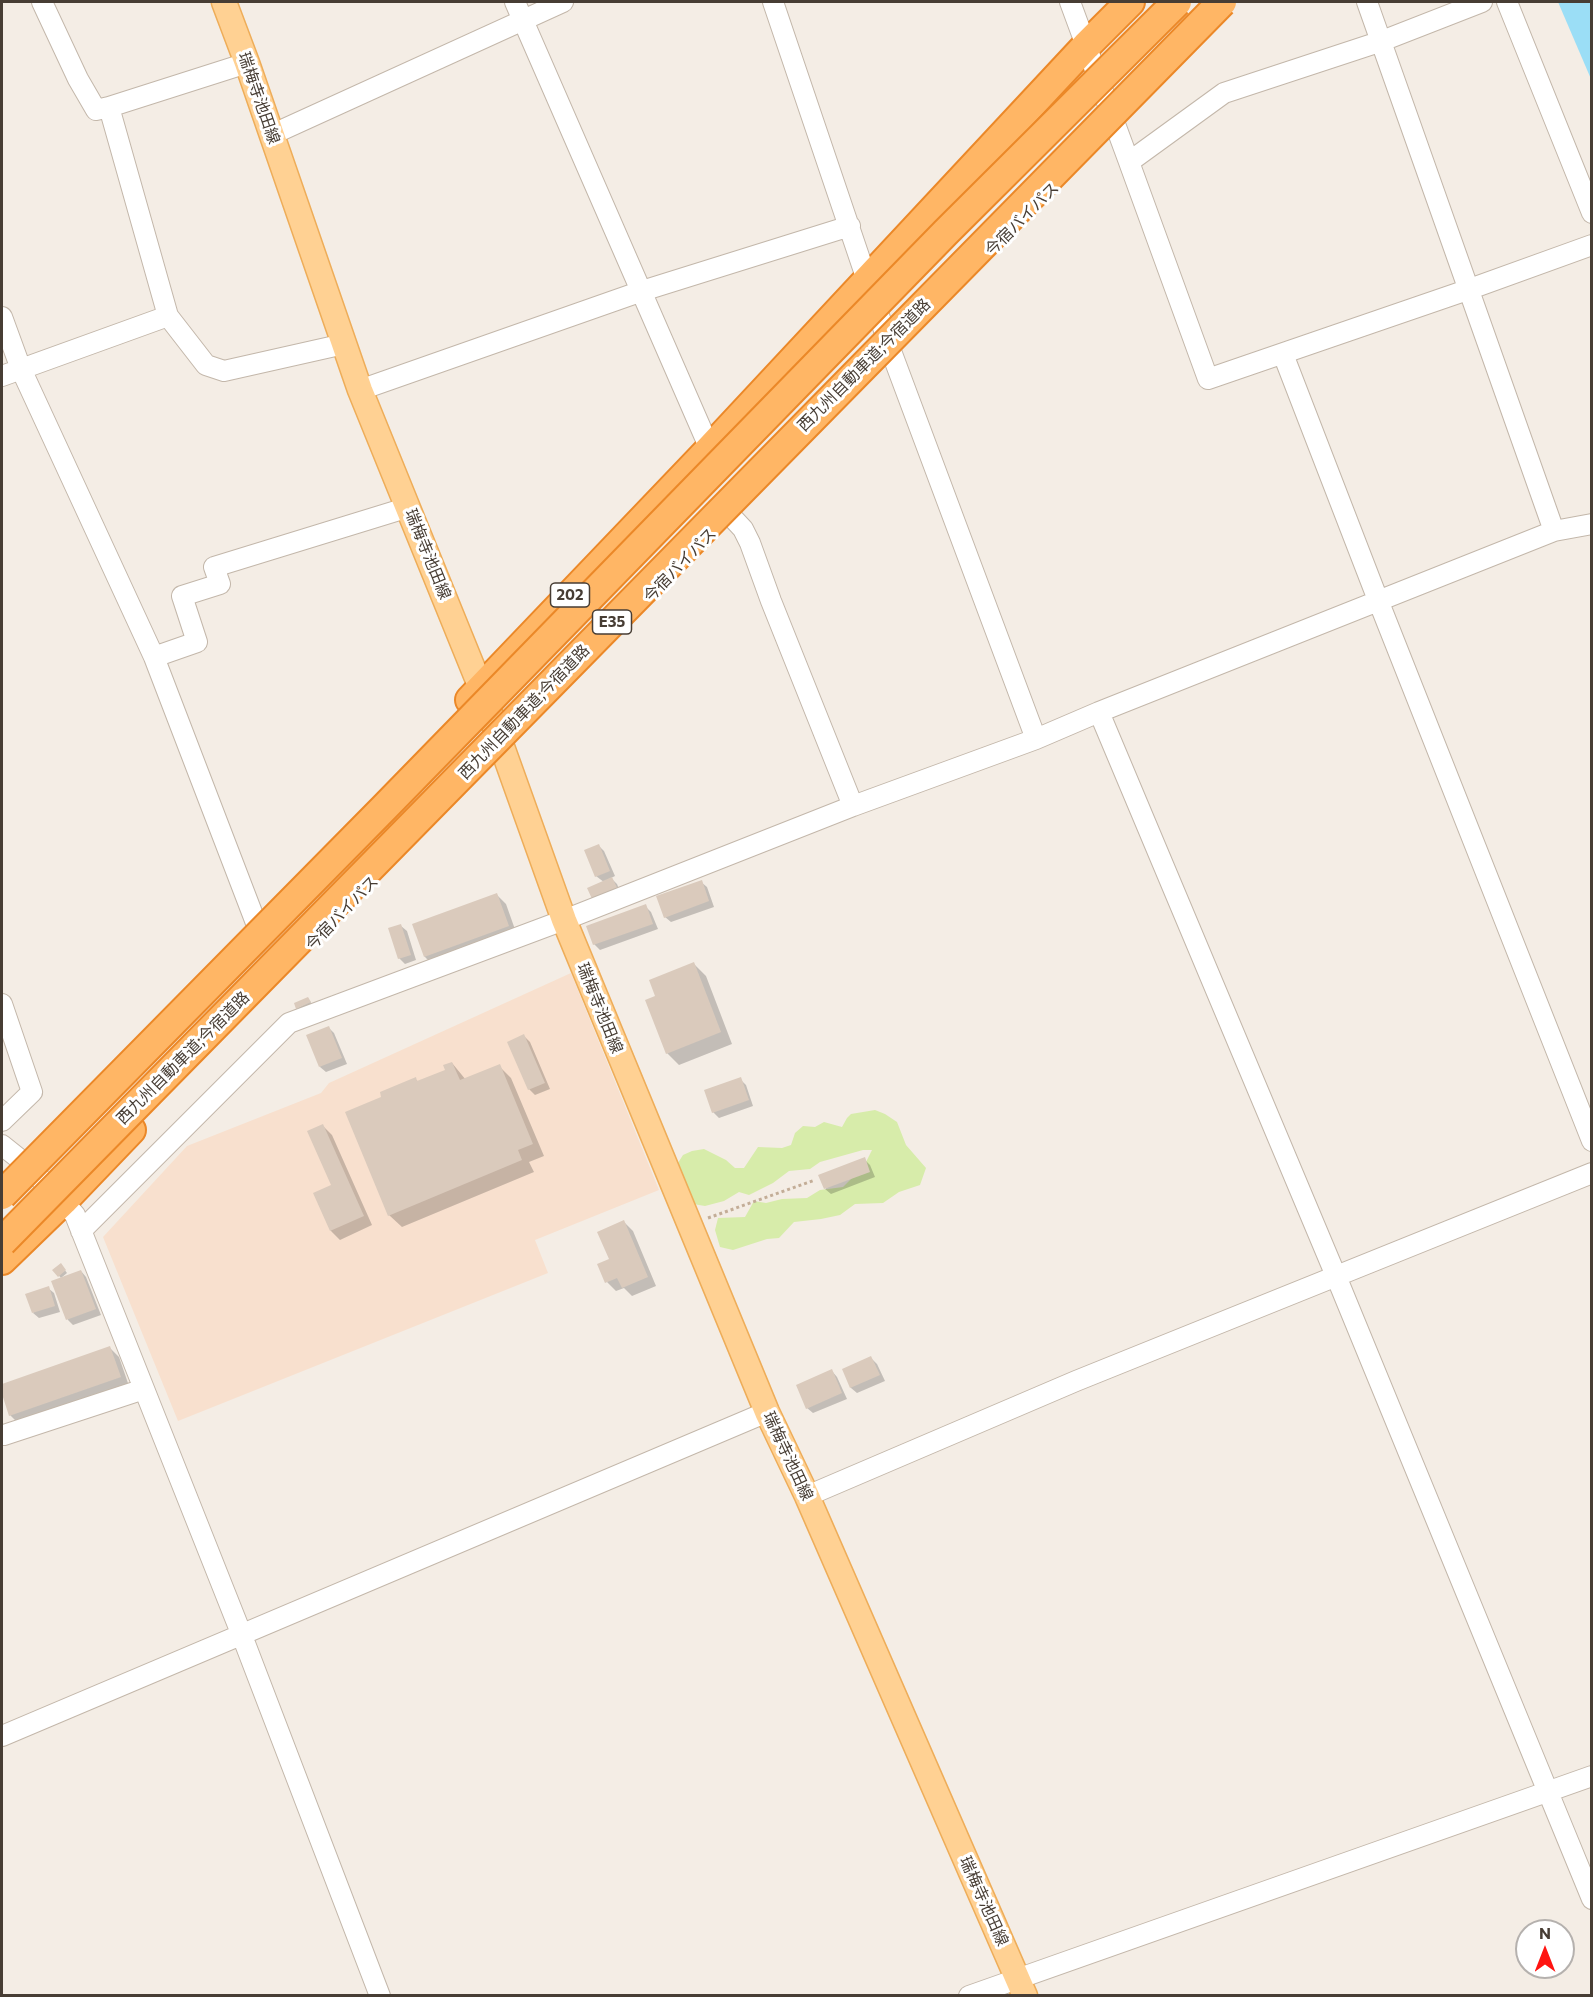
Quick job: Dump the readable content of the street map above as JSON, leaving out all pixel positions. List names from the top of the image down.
{
  "streets": {
    "highway": [
      "今宿バイパス",
      "西九州自動車道;今宿道路",
      "202",
      "E35"
    ],
    "main road": ["瑞梅寺池田線"]
  },
  "crossings": [
    ["瑞梅寺池田線", "今宿バイパス"],
    ["瑞梅寺池田線", "202"]
  ],
  "north": "top"
}
